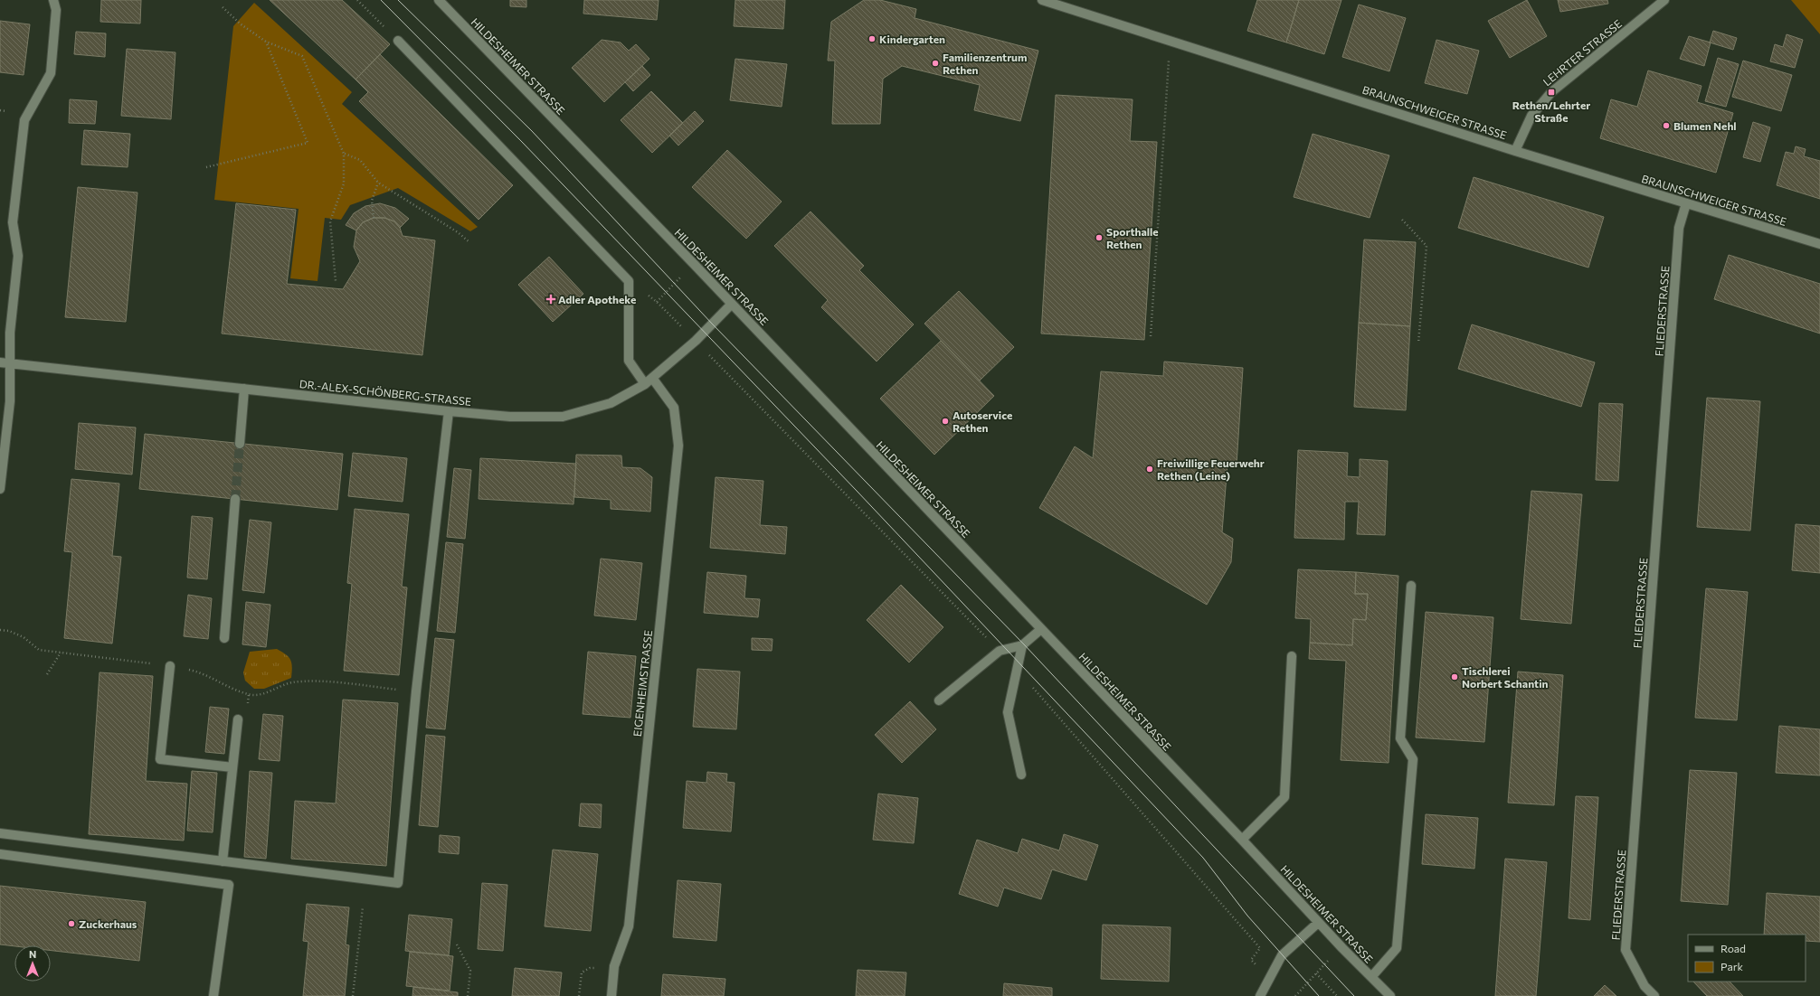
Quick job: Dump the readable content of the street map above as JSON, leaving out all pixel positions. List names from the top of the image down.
{
  "streets": {
    "street": [
      "LEHRTER STRASSE",
      "HILDESHEIMER STRASSE",
      "BRAUNSCHWEIGER STRASSE",
      "FLIEDERSTRASSE",
      "DR.-ALEX-SCHÖNBERG-STRASSE",
      "EIGENHEIMSTRASSE"
    ]
  },
  "crossings": [
    ["LEHRTER STRASSE", "BRAUNSCHWEIGER STRASSE"],
    ["HILDESHEIMER STRASSE", "DR.-ALEX-SCHÖNBERG-STRASSE"],
    ["BRAUNSCHWEIGER STRASSE", "FLIEDERSTRASSE"],
    ["DR.-ALEX-SCHÖNBERG-STRASSE", "EIGENHEIMSTRASSE"]
  ],
  "places": {
    "other": [
      "Kindergarten",
      "Familienzentrum Rethen",
      "Blumen Nehl",
      "Sporthalle Rethen",
      "Autoservice Rethen",
      "Freiwillige Feuerwehr Rethen (Leine)",
      "Tischlerei Norbert Schantin",
      "Zuckerhaus"
    ],
    "transit": ["Rethen/Lehrter Straße"],
    "health": ["Adler Apotheke"]
  },
  "legend": ["Road", "Park"],
  "north": "top"
}
